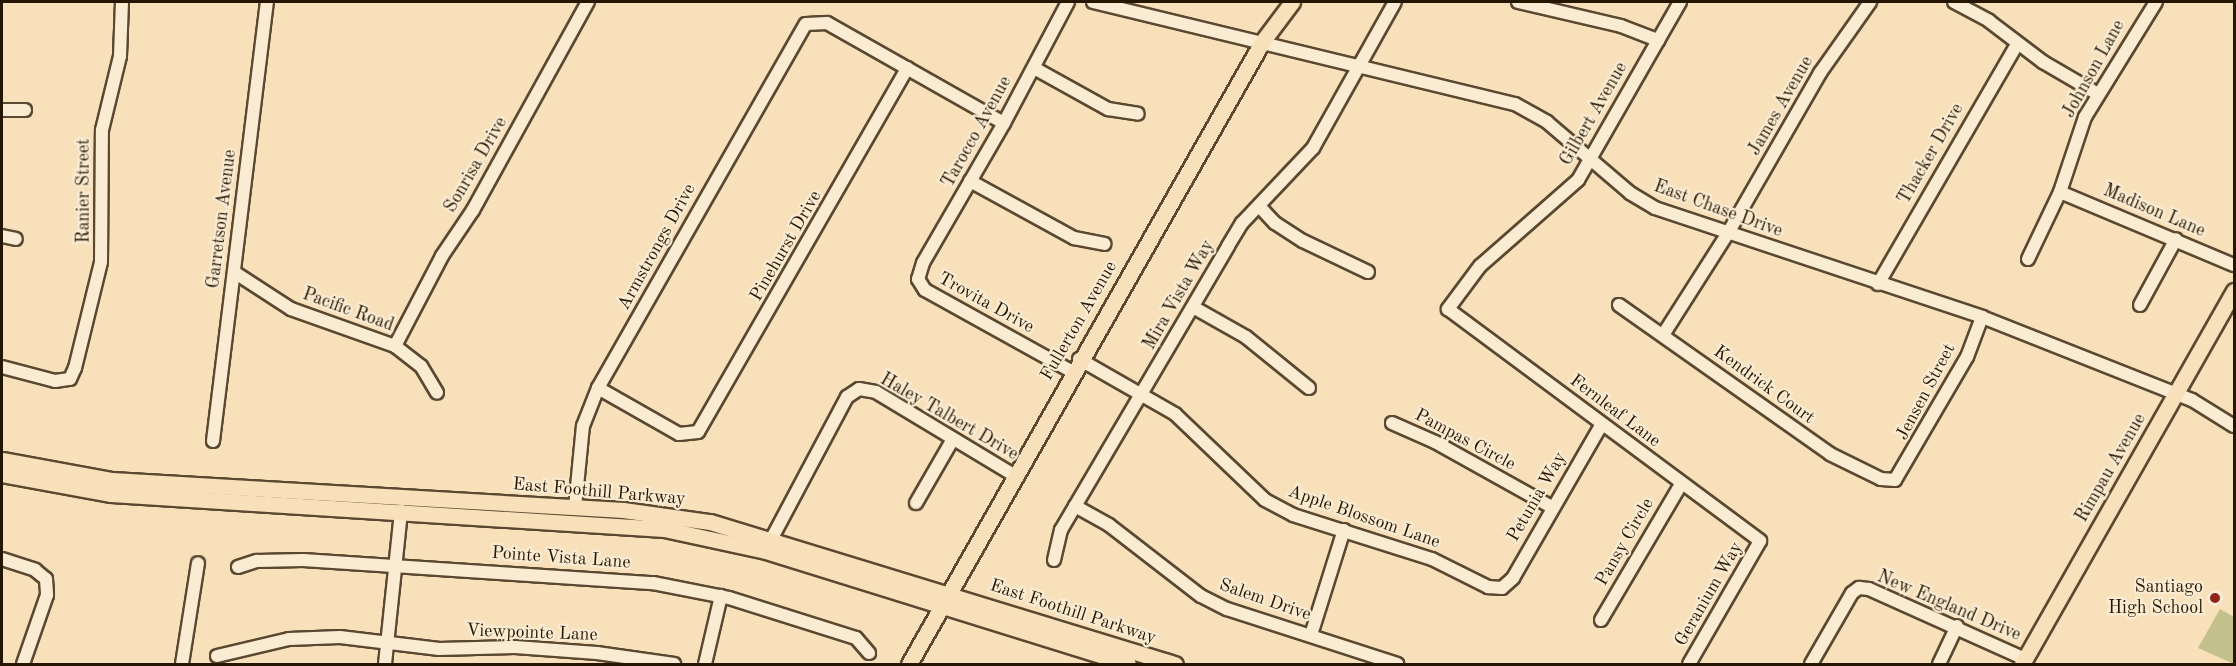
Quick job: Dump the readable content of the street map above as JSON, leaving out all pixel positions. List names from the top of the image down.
{
  "streets": {
    "main road": ["Fullerton Avenue", "Rimpau Avenue", "East Foothill Parkway"],
    "street": [
      "Johnson Lane",
      "James Avenue",
      "Gilbert Avenue",
      "Tarocco Avenue",
      "Thacker Drive",
      "Sonrisa Drive",
      "Ranier Street",
      "East Chase Drive",
      "Madison Lane",
      "Garretson Avenue",
      "Pinehurst Drive",
      "Armstrongs Drive",
      "Mira Vista Way",
      "Trovita Drive",
      "Pacific Road",
      "Kendrick Court",
      "Jensen Street",
      "Fernleaf Lane",
      "Haley Talbert Drive",
      "Pampas Circle",
      "Petunia Way",
      "Apple Blossom Lane",
      "Pansy Circle",
      "Pointe Vista Lane",
      "Geranium Way",
      "Salem Drive",
      "New England Drive",
      "Viewpointe Lane"
    ]
  },
  "crossings": [
    ["Johnson Lane", "Madison Lane"],
    ["James Avenue", "East Chase Drive"],
    ["James Avenue", "Kendrick Court"],
    ["Gilbert Avenue", "East Chase Drive"],
    ["Gilbert Avenue", "Fernleaf Lane"],
    ["Tarocco Avenue", "Trovita Drive"],
    ["Thacker Drive", "East Chase Drive"],
    ["Sonrisa Drive", "Pacific Road"],
    ["East Chase Drive", "Mira Vista Way"],
    ["East Chase Drive", "Fullerton Avenue"],
    ["East Chase Drive", "Jensen Street"],
    ["East Chase Drive", "Rimpau Avenue"],
    ["Garretson Avenue", "Pacific Road"],
    ["Pinehurst Drive", "Armstrongs Drive"],
    ["Armstrongs Drive", "East Foothill Parkway"],
    ["Mira Vista Way", "Apple Blossom Lane"],
    ["Mira Vista Way", "Salem Drive"],
    ["Trovita Drive", "Fullerton Avenue"],
    ["Trovita Drive", "Apple Blossom Lane"],
    ["Fullerton Avenue", "Haley Talbert Drive"],
    ["Fullerton Avenue", "East Foothill Parkway"],
    ["Fullerton Avenue", "Apple Blossom Lane"],
    ["Kendrick Court", "Jensen Street"],
    ["Fernleaf Lane", "Petunia Way"],
    ["Fernleaf Lane", "Pansy Circle"],
    ["Fernleaf Lane", "Geranium Way"],
    ["Haley Talbert Drive", "East Foothill Parkway"],
    ["Pampas Circle", "Petunia Way"],
    ["Rimpau Avenue", "New England Drive"],
    ["Petunia Way", "Apple Blossom Lane"]
  ],
  "places": ["Santiago High School"]
}
